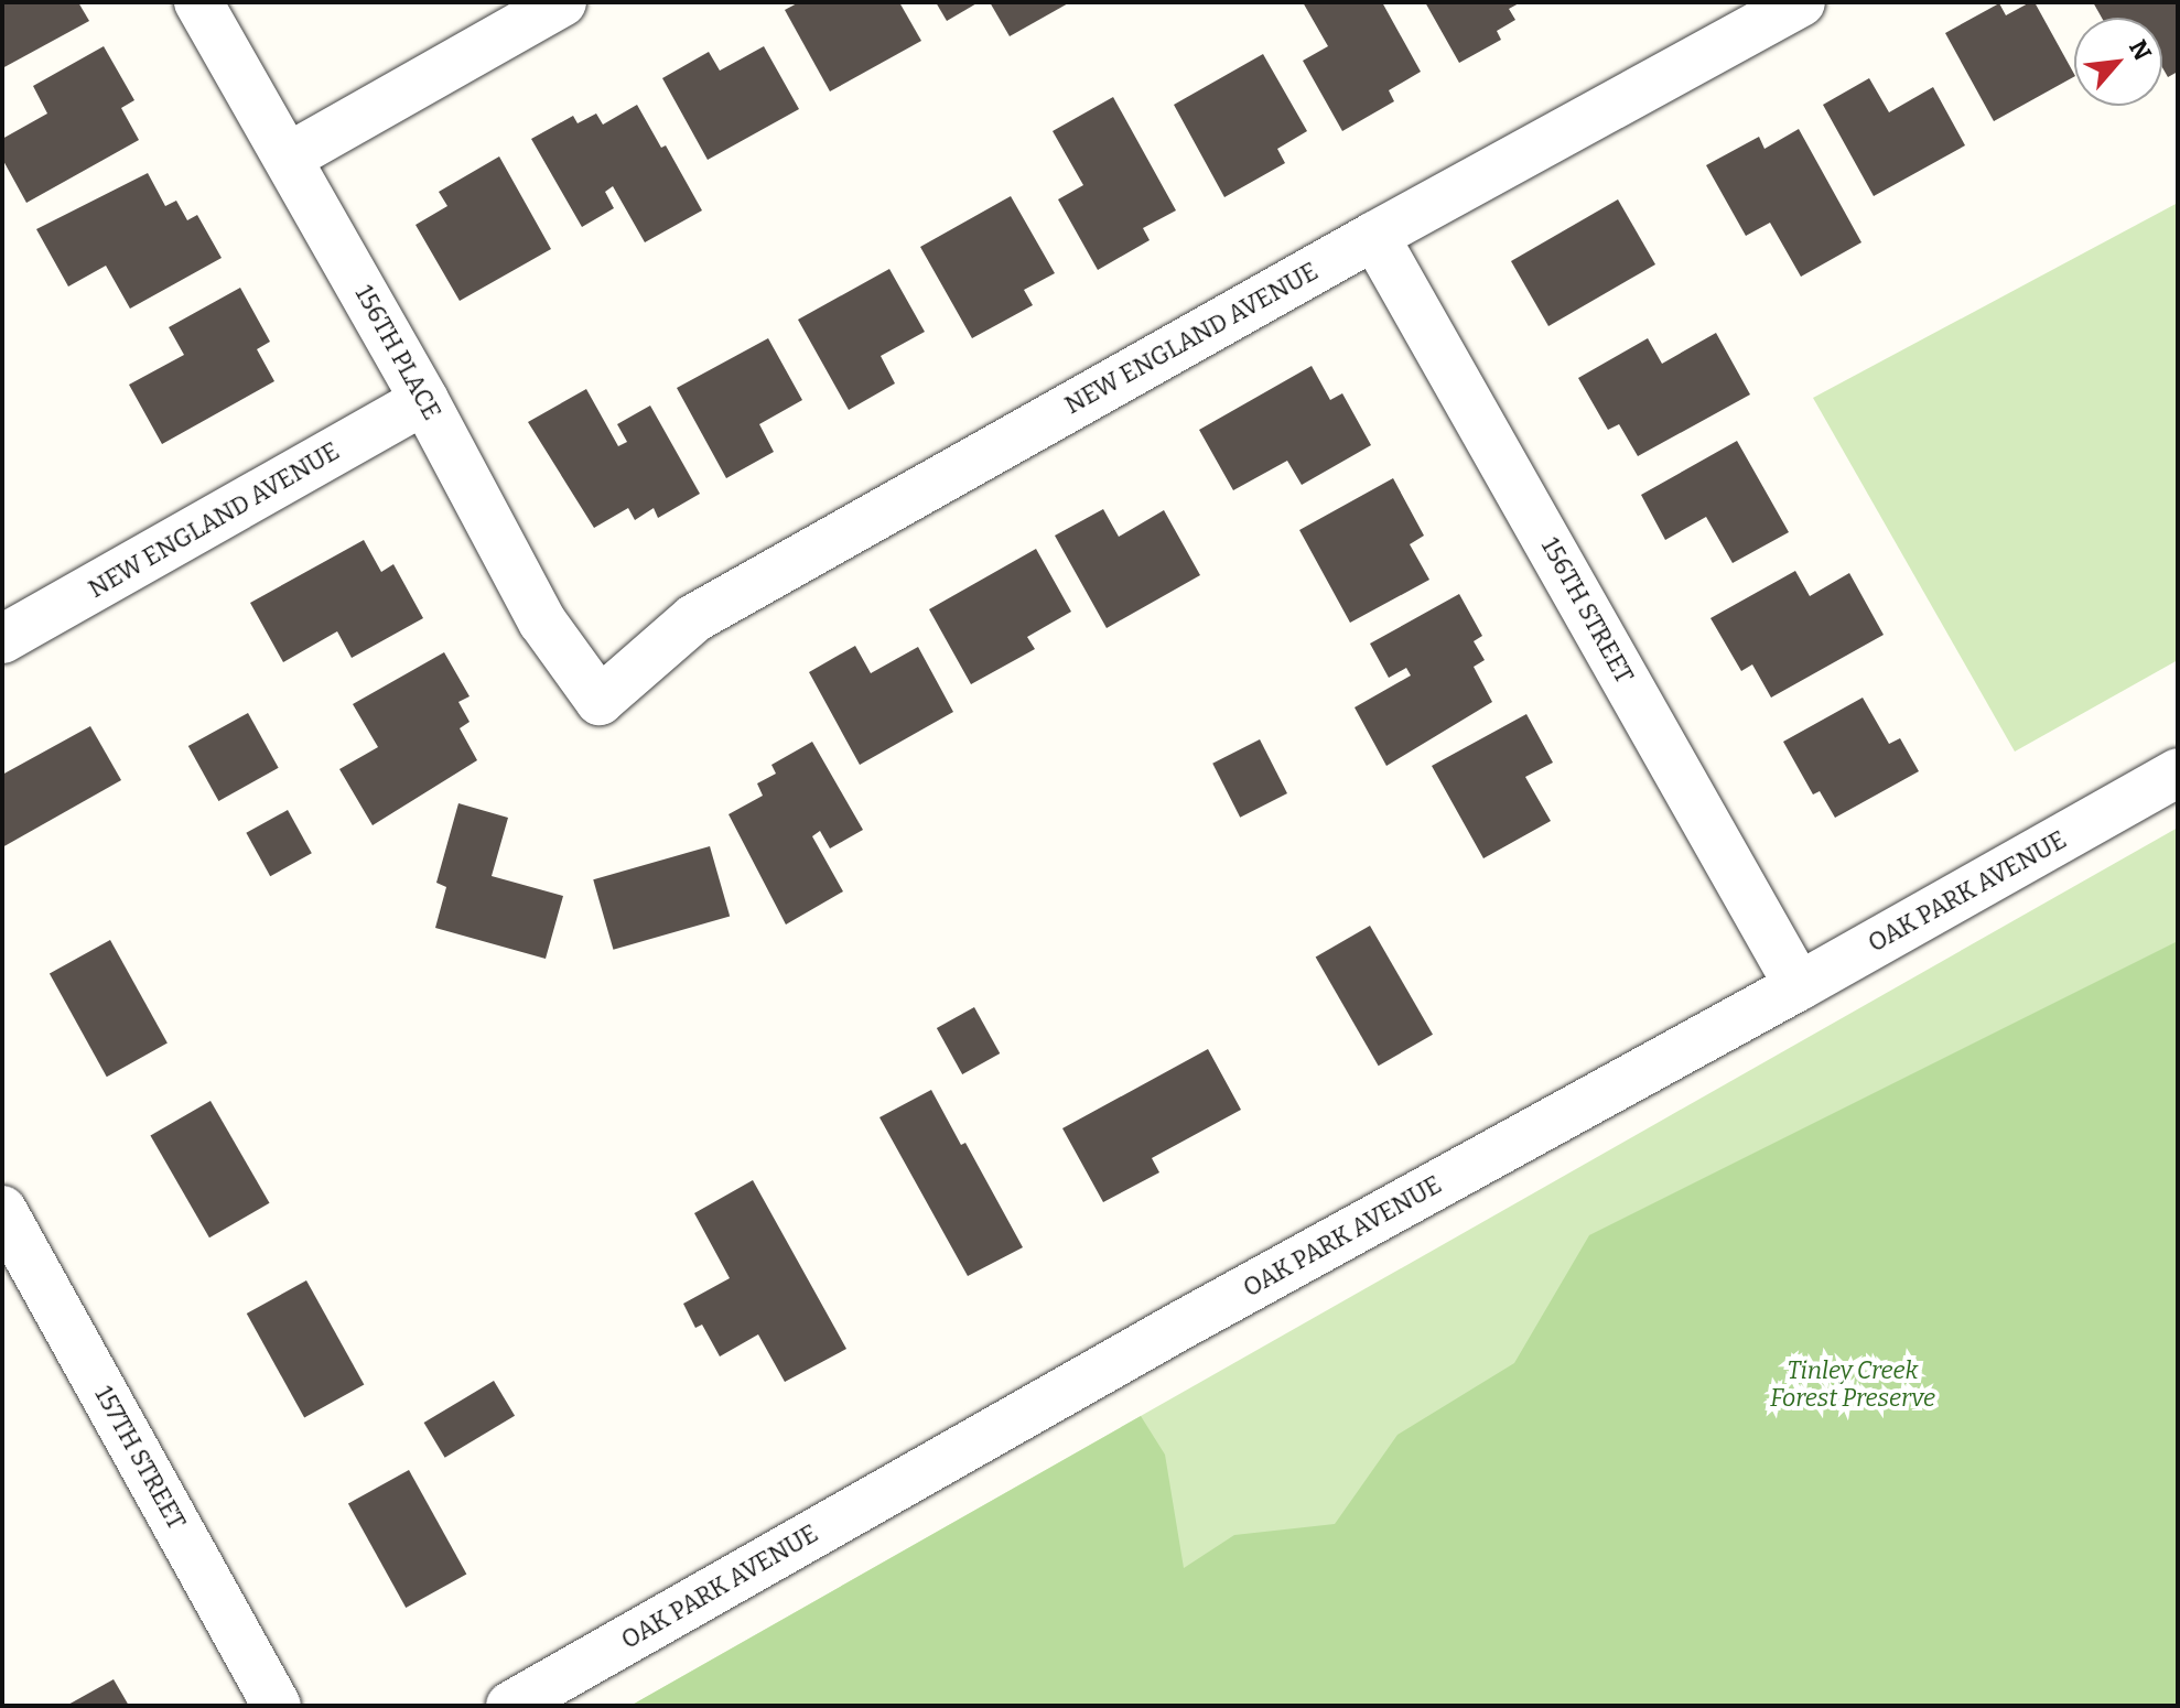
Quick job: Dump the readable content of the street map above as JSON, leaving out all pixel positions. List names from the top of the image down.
{
  "streets": {
    "street": [
      "NEW ENGLAND AVENUE",
      "156TH PLACE",
      "156TH STREET",
      "OAK PARK AVENUE",
      "157TH STREET"
    ]
  },
  "crossings": [
    ["NEW ENGLAND AVENUE", "156TH PLACE"],
    ["NEW ENGLAND AVENUE", "156TH STREET"],
    ["156TH STREET", "OAK PARK AVENUE"]
  ],
  "parks": ["Tinley Creek Forest Preserve"],
  "north": "top right"
}
